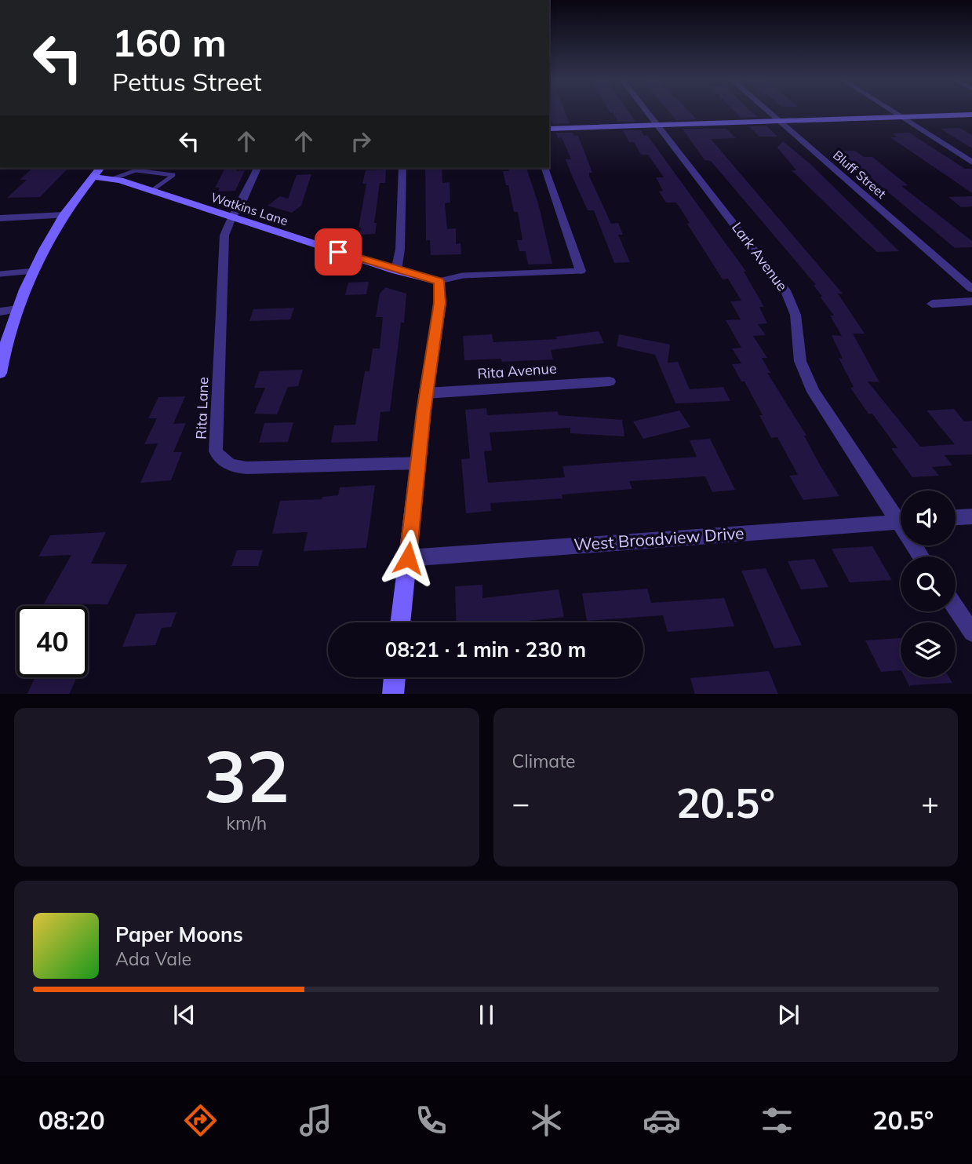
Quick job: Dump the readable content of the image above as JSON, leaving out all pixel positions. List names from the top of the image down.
{
  "streets": {
    "street": [
      "Bluff Street",
      "Watkins Lane",
      "Lark Avenue",
      "Rita Avenue",
      "Rita Lane",
      "West Broadview Drive"
    ]
  },
  "crossings": [
    ["Watkins Lane", "Rita Lane"]
  ],
  "page": {
    "turn": ["160 m", "Pettus Street"],
    "limit": "40",
    "trip": "08:21 · 1 min · 230 m",
    "tile": [
      ["32", "km/h"],
      "Climate"
    ],
    "heat": ["−", "20.5°", "+"],
    "song": ["Paper Moons", "Ada Vale"],
    "tabs": ["08:20", "20.5°"]
  }
}
